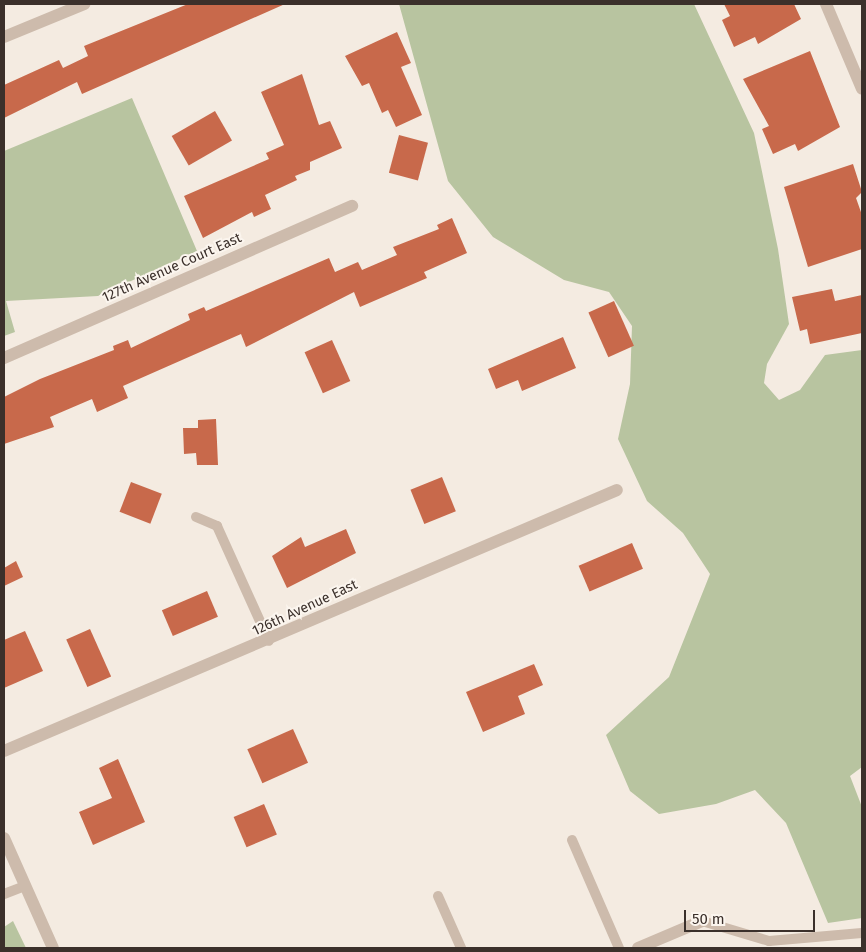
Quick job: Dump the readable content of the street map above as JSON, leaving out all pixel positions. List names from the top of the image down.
{
  "streets": {
    "street": ["127th Avenue Court East", "126th Avenue East"]
  },
  "scale_bar": "50 m"
}
